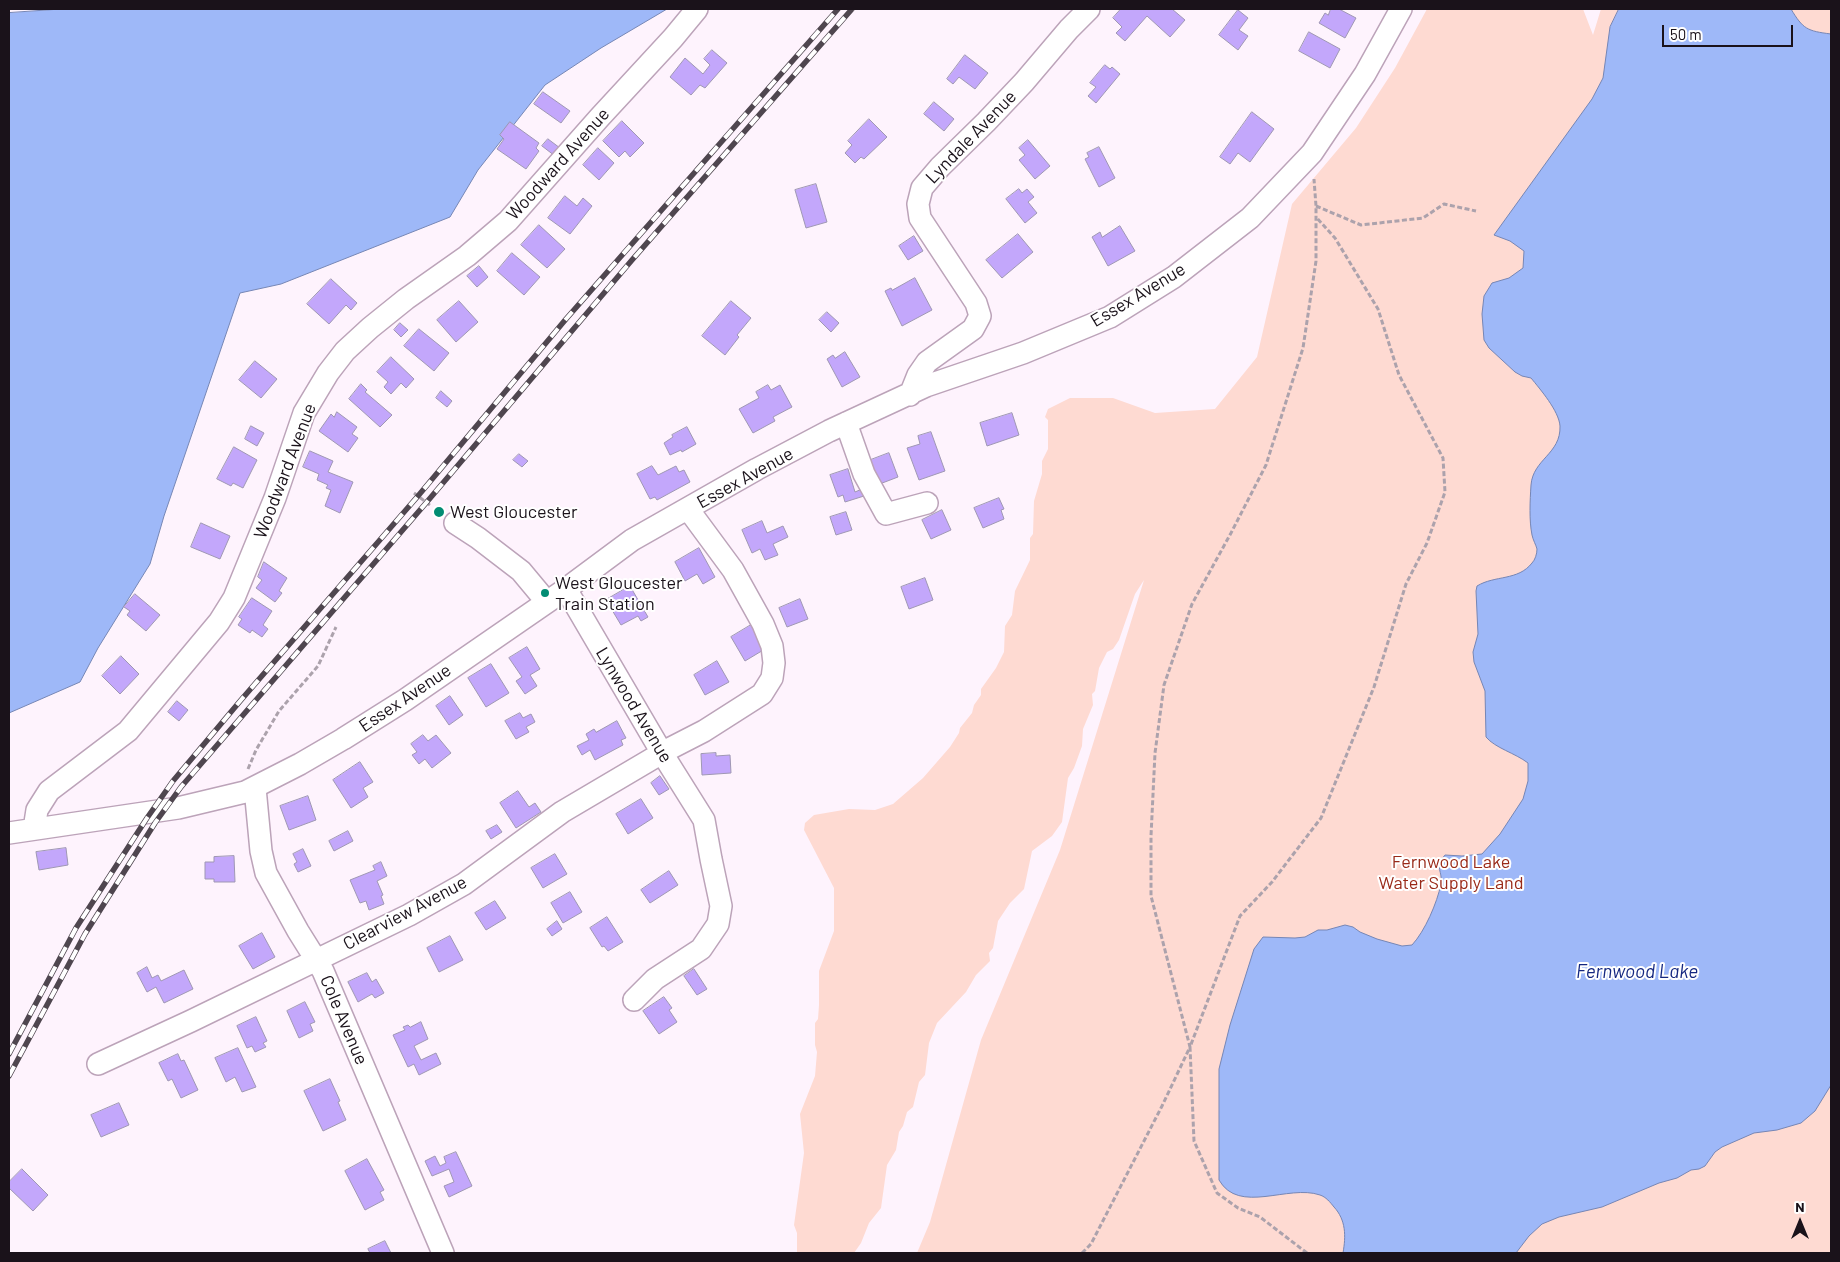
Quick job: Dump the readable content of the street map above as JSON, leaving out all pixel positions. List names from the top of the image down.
{
  "streets": {
    "street": [
      "Lyndale Avenue",
      "Woodward Avenue",
      "Essex Avenue",
      "Lynwood Avenue",
      "Clearview Avenue",
      "Cole Avenue"
    ]
  },
  "crossings": [
    ["Lyndale Avenue", "Essex Avenue"],
    ["Woodward Avenue", "Essex Avenue"],
    ["Essex Avenue", "Lynwood Avenue"],
    ["Essex Avenue", "Clearview Avenue"],
    ["Essex Avenue", "Cole Avenue"],
    ["Lynwood Avenue", "Clearview Avenue"],
    ["Clearview Avenue", "Cole Avenue"]
  ],
  "water": ["Fernwood Lake"],
  "parks": ["Fernwood Lake Water Supply Land"],
  "places": ["West Gloucester", "West Gloucester Train Station"],
  "scale_bar": "50 m",
  "north": "top"
}
